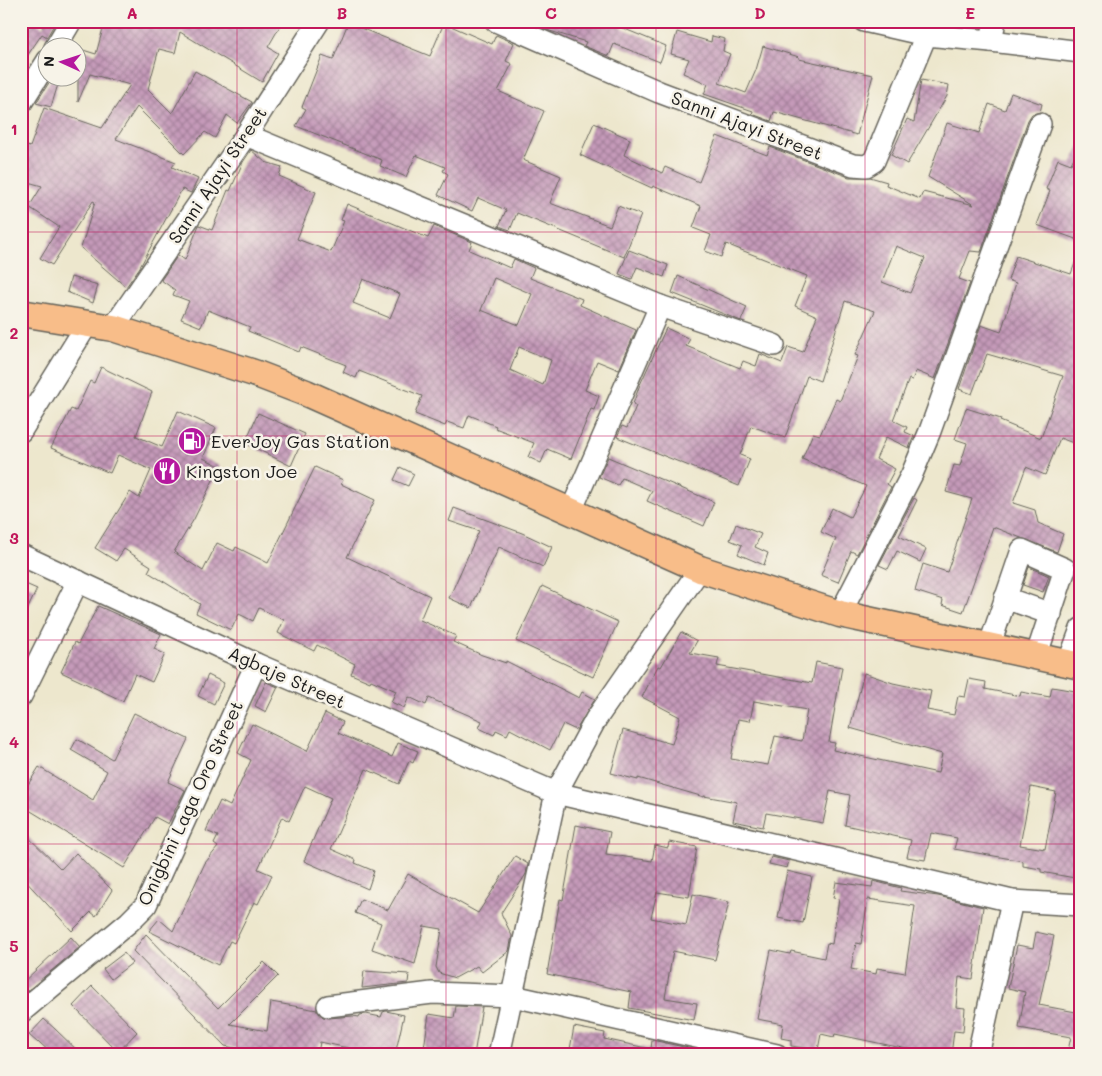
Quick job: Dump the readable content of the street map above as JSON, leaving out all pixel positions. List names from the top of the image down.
{
  "streets": {
    "street": ["Sanni Ajayi Street", "Agbaje Street", "Onigbini Laga Oro Street"]
  },
  "crossings": [
    ["Agbaje Street", "Onigbini Laga Oro Street"]
  ],
  "places": {
    "fuel station": ["EverJoy Gas Station"],
    "restaurant": ["Kingston Joe"]
  },
  "north": "left",
  "grid": {
    "columns": [
      "A",
      "B",
      "C",
      "D",
      "E"
    ],
    "rows": [
      "1",
      "2",
      "3",
      "4",
      "5"
    ]
  }
}
